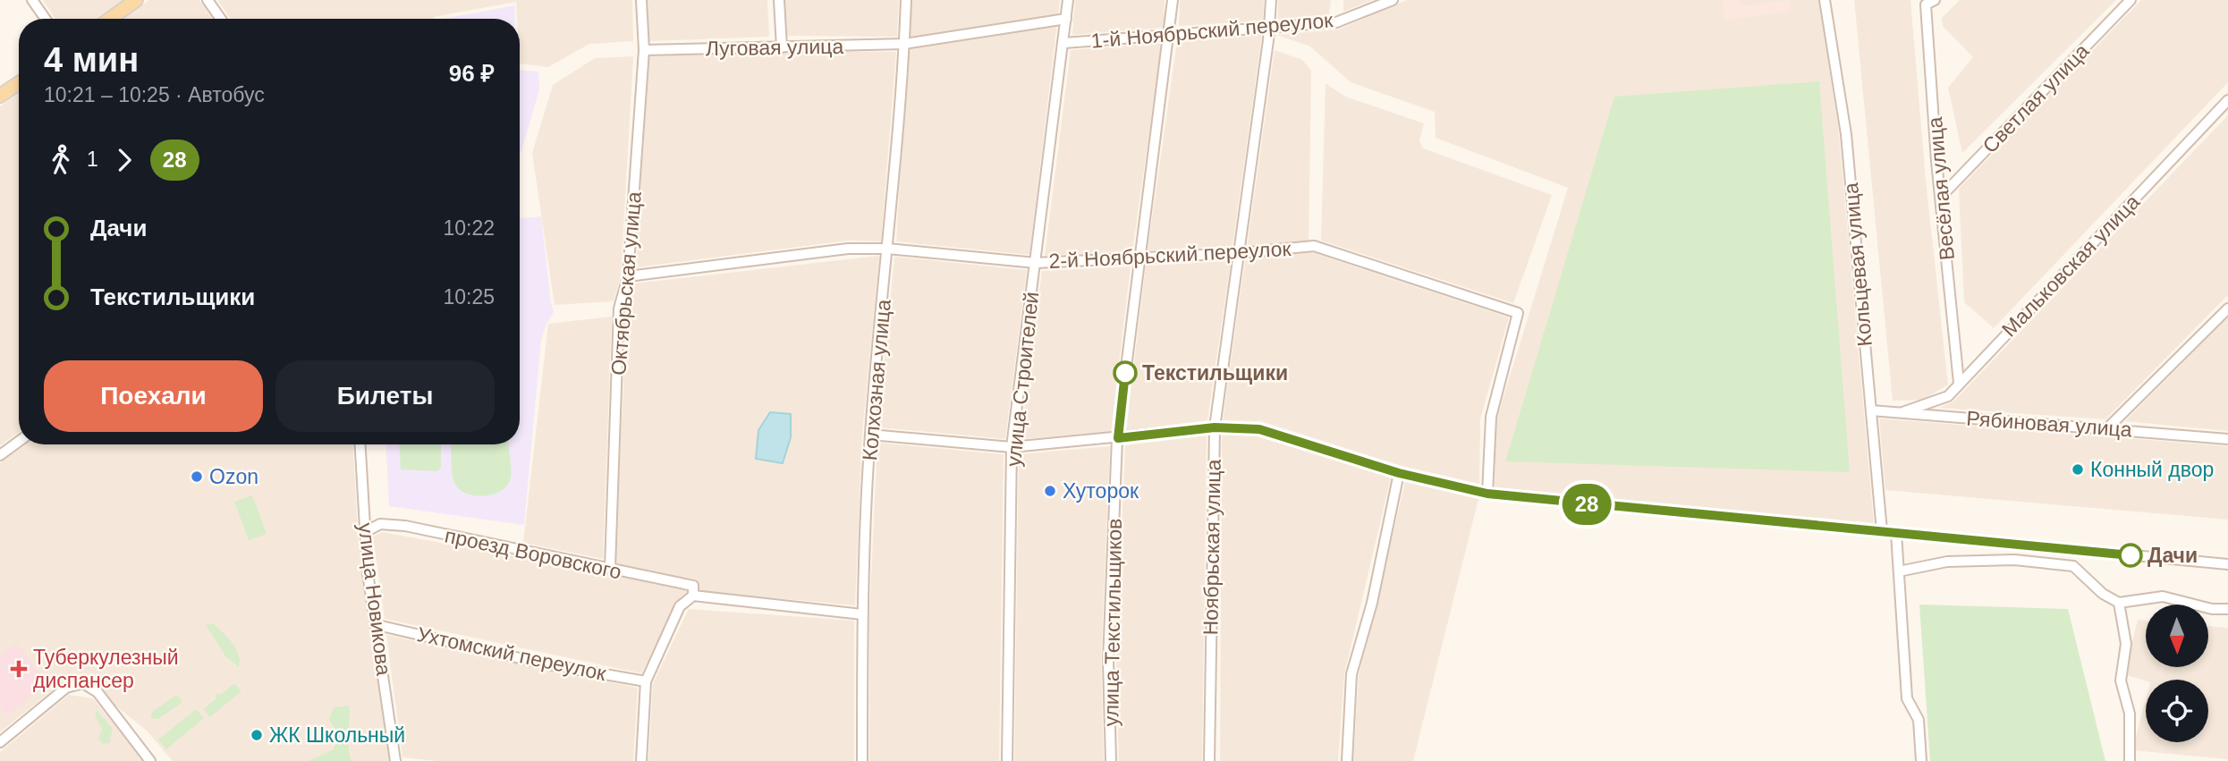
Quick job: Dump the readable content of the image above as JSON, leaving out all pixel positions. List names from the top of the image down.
{
  "streets": {
    "street": [
      "1-й Ноябрьский переулок",
      "Луговая улица",
      "Светлая улица",
      "Весёлая улица",
      "2-й Ноябрьский переулок",
      "Кольцевая улица",
      "Мальковская улица",
      "Октябрьская улица",
      "улица Строителей",
      "Колхозная улица",
      "Рябиновая улица",
      "Ноябрьская улица",
      "проезд Воровского",
      "улица Новикова",
      "улица Текстильщиков",
      "Ухтомский переулок"
    ]
  },
  "crossings": [
    ["1-й Ноябрьский переулок", "Луговая улица"],
    ["1-й Ноябрьский переулок", "улица Строителей"],
    ["1-й Ноябрьский переулок", "Колхозная улица"],
    ["1-й Ноябрьский переулок", "Ноябрьская улица"],
    ["1-й Ноябрьский переулок", "улица Текстильщиков"],
    ["Луговая улица", "Октябрьская улица"],
    ["Луговая улица", "Колхозная улица"],
    ["Светлая улица", "Весёлая улица"],
    ["Весёлая улица", "Мальковская улица"],
    ["2-й Ноябрьский переулок", "Октябрьская улица"],
    ["2-й Ноябрьский переулок", "улица Строителей"],
    ["2-й Ноябрьский переулок", "Колхозная улица"],
    ["2-й Ноябрьский переулок", "Ноябрьская улица"],
    ["2-й Ноябрьский переулок", "улица Текстильщиков"],
    ["Кольцевая улица", "Рябиновая улица"],
    ["Мальковская улица", "Рябиновая улица"],
    ["Октябрьская улица", "проезд Воровского"],
    ["проезд Воровского", "улица Новикова"],
    ["улица Новикова", "Ухтомский переулок"]
  ],
  "places": {
    "other": [
      "Текстильщики",
      "Конный двор",
      "Ozon",
      "Хуторок",
      "Дачи",
      "ЖК Школьный"
    ],
    "health": ["Туберкулезный диспансер"]
  },
  "lines": ["bus line 28"],
  "north": "bottom",
  "page": {
    "on_map": "28",
    "heading": ["4 мин", "10:21 – 10:25 · Автобус", "96 ₽"],
    "legs": ["1", "28"],
    "list": [
      {
        "name": "Дачи",
        "value": "10:22"
      },
      {
        "name": "Текстильщики",
        "value": "10:25"
      }
    ],
    "buttons": ["Поехали", "Билеты"]
  }
}
